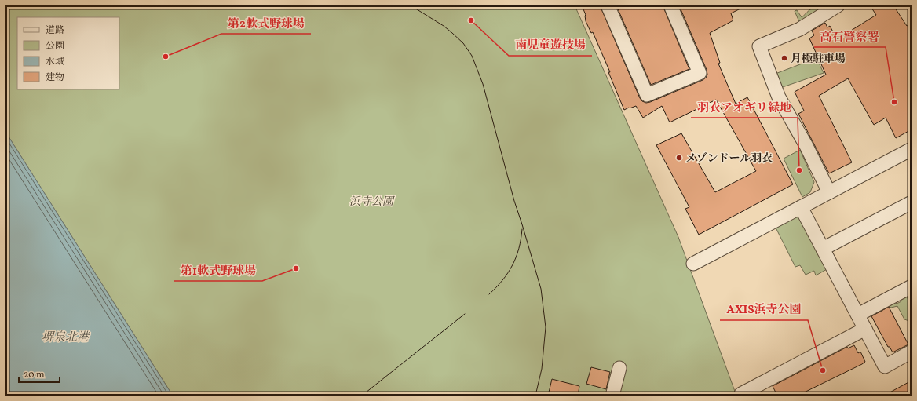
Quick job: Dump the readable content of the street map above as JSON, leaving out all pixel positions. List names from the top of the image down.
{
  "water": ["堺泉北港"],
  "parks": ["浜寺公園"],
  "places": [
    "南児童遊技場",
    "第2軟式野球場",
    "月極駐車場",
    "高石警察署",
    "メゾンドール羽衣",
    "羽衣アオギリ緑地",
    "第1軟式野球場",
    "AXIS浜寺公園"
  ],
  "legend": [
    "道路",
    "公園",
    "水域",
    "建物"
  ],
  "scale_bar": "20 m"
}
